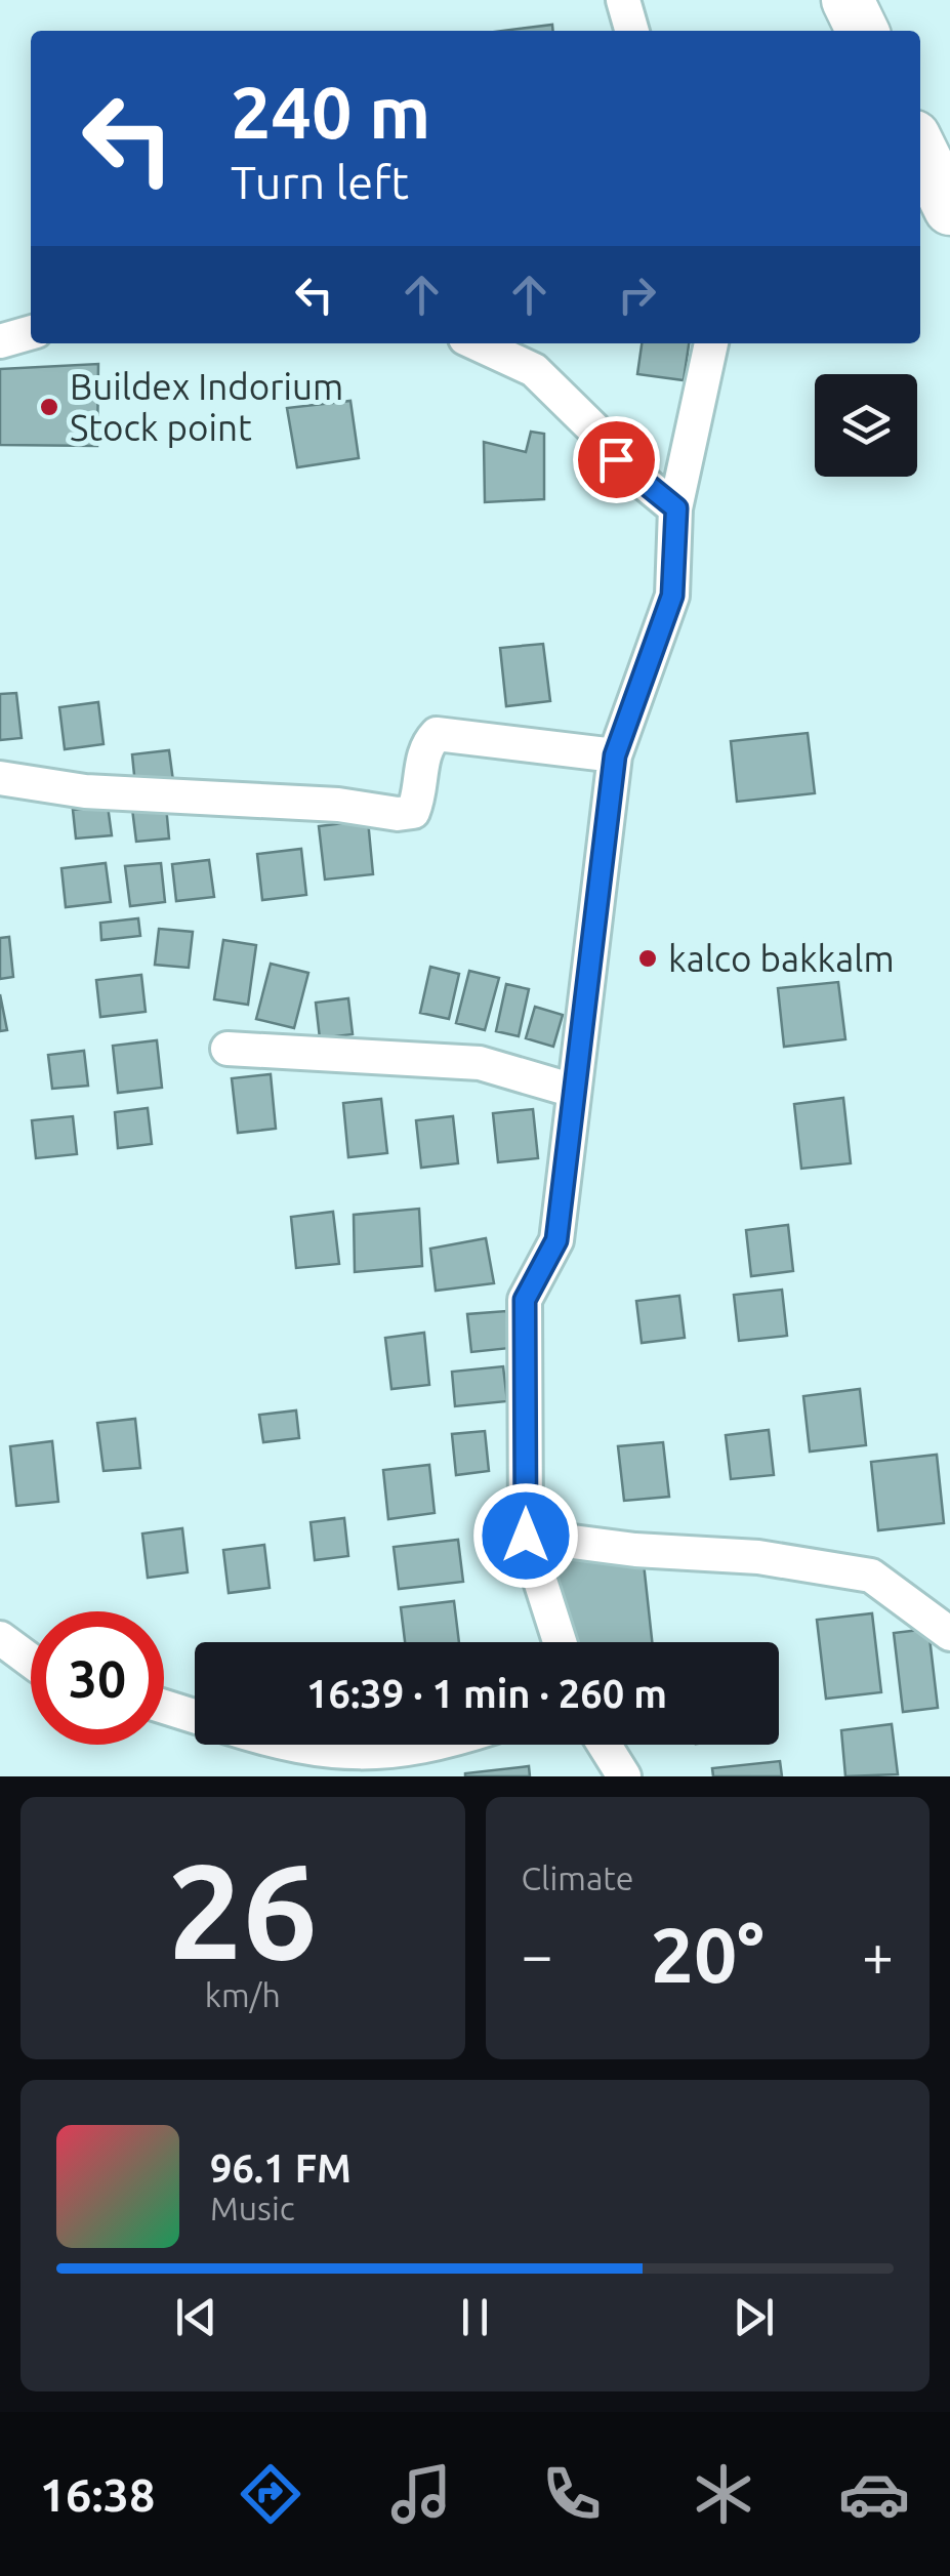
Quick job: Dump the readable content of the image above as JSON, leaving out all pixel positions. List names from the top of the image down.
{
  "places": ["Buildex Indorium Stock point", "kalco bakkalm"],
  "page": {
    "turn": ["240 m", "Turn left"],
    "limit": "30",
    "trip": "16:39 · 1 min · 260 m",
    "tile": [
      ["26", "km/h"],
      "Climate"
    ],
    "heat": ["−", "20°", "+"],
    "song": ["96.1 FM", "Music"],
    "tabs": "16:38"
  }
}
